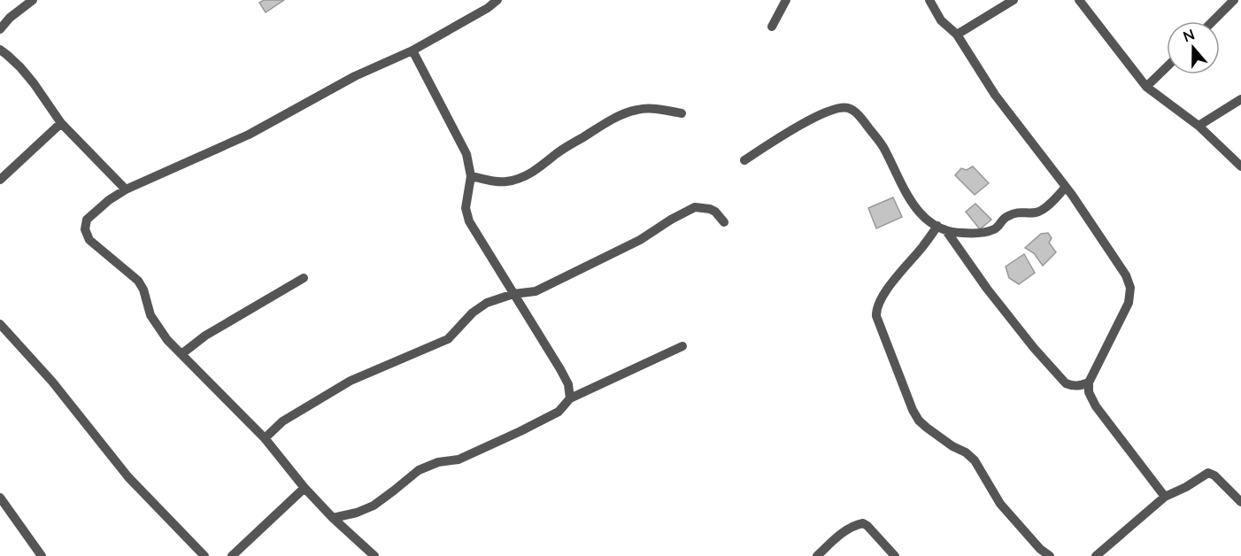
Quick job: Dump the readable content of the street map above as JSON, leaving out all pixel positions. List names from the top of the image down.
{
  "north": "top"
}
